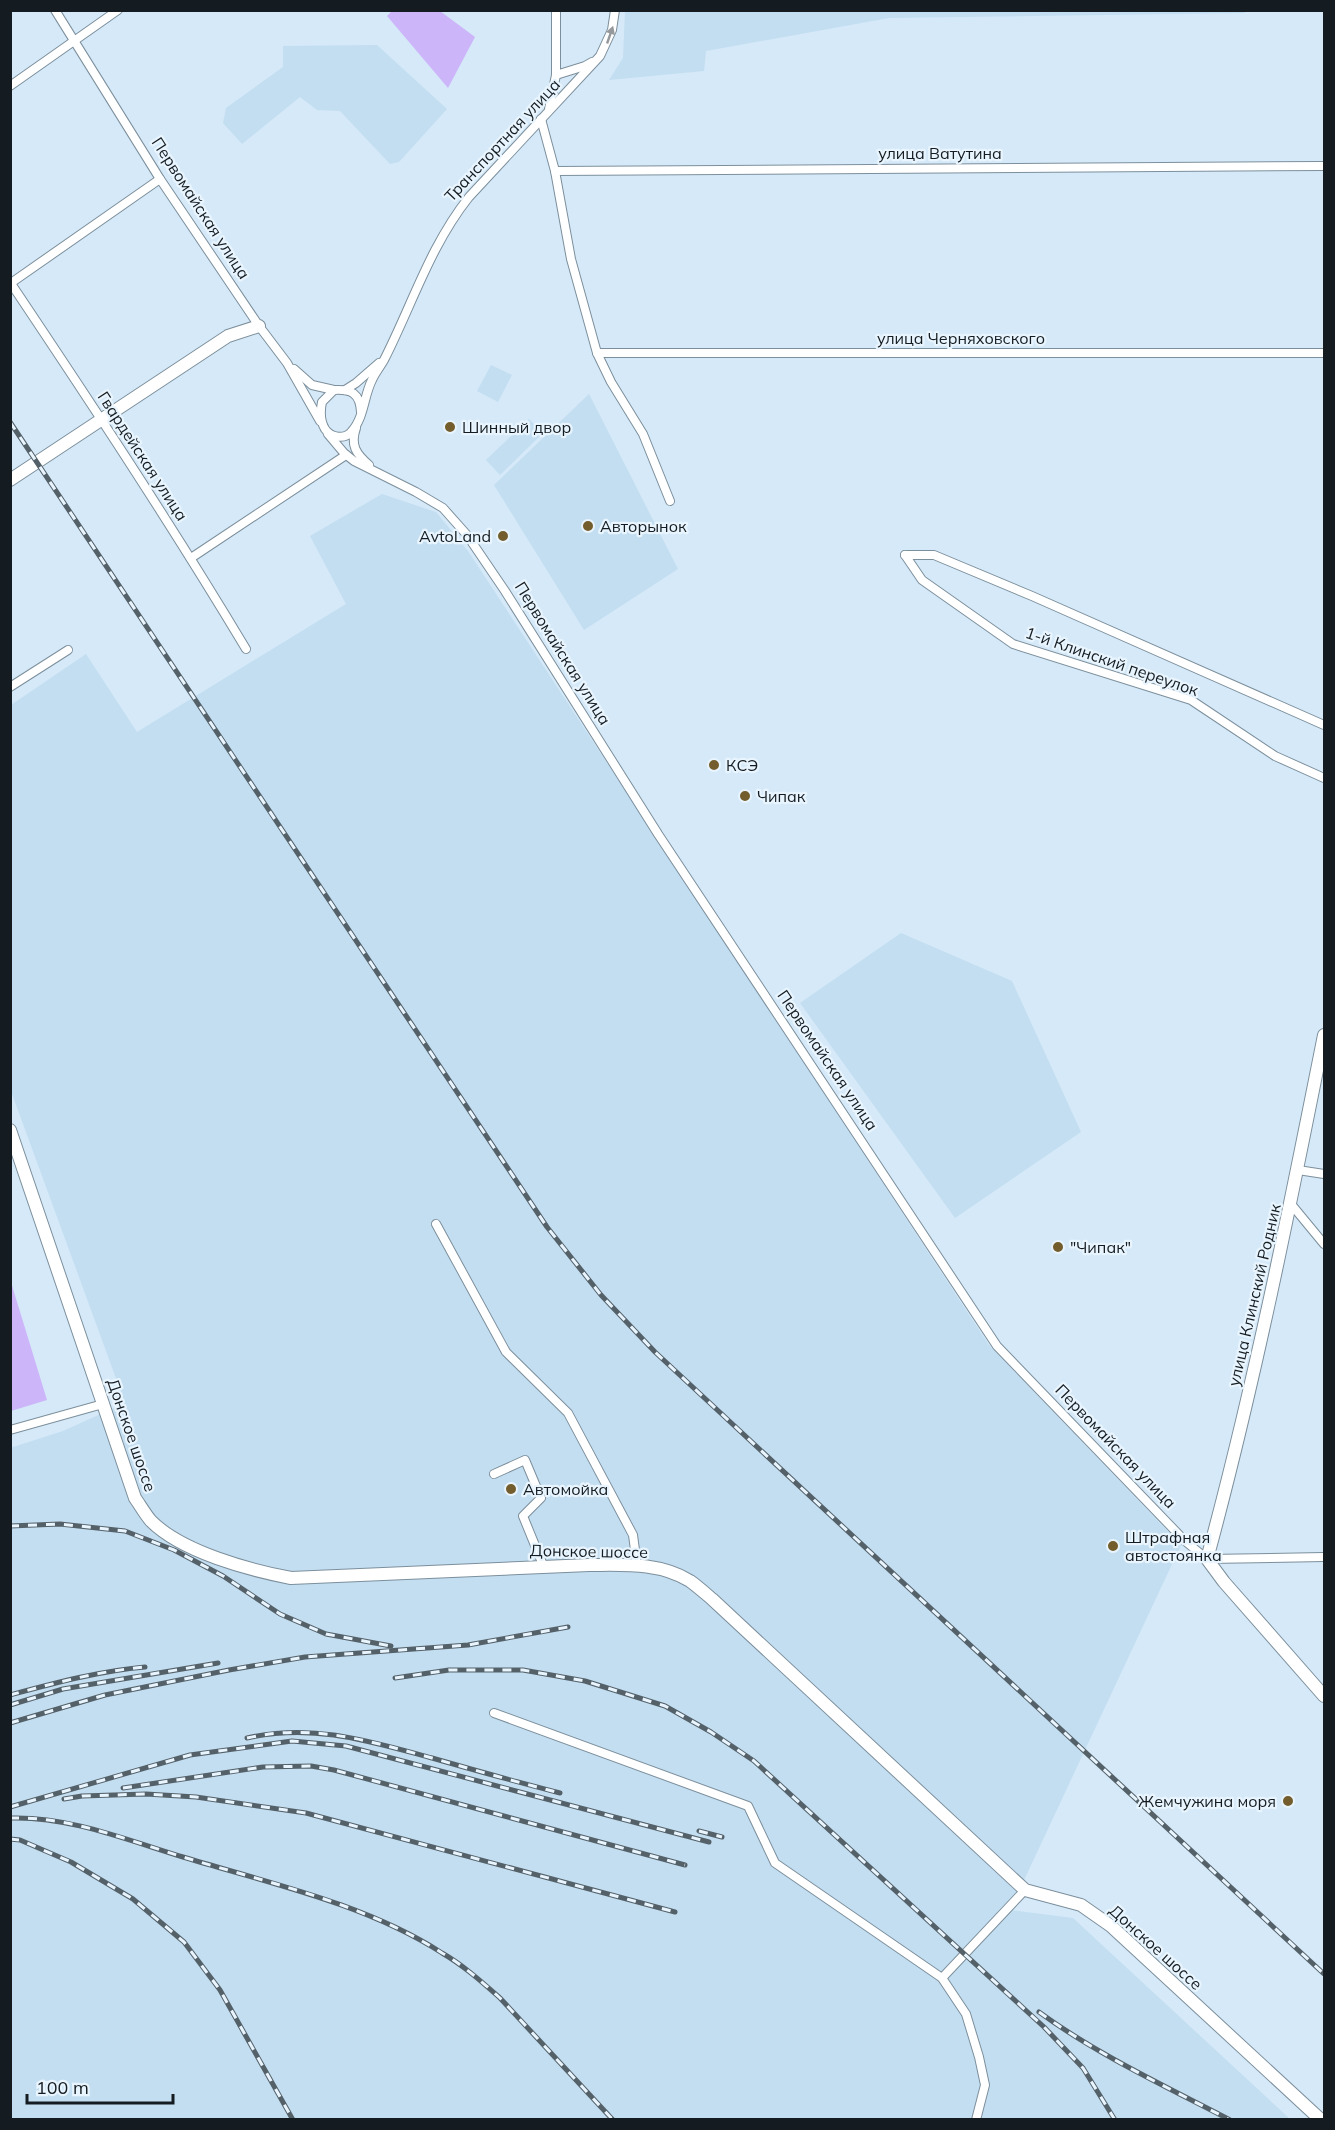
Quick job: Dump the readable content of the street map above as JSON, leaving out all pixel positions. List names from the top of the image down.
{
  "streets": {
    "main road": ["Первомайская улица", "улица Клинский Родник", "Донское шоссе"],
    "street": [
      "Транспортная улица",
      "улица Ватутина",
      "улица Черняховского",
      "Гвардейская улица",
      "1-й Клинский переулок"
    ]
  },
  "crossings": [
    ["Транспортная улица", "Первомайская улица"],
    ["Первомайская улица", "улица Клинский Родник"]
  ],
  "places": [
    "Шинный двор",
    "Авторынок",
    "AvtoLand",
    "КСЭ",
    "Чипак",
    "\"Чипак\"",
    "Автомойка",
    "Штрафная автостоянка",
    "Жемчужина моря"
  ],
  "scale_bar": "100 m"
}
